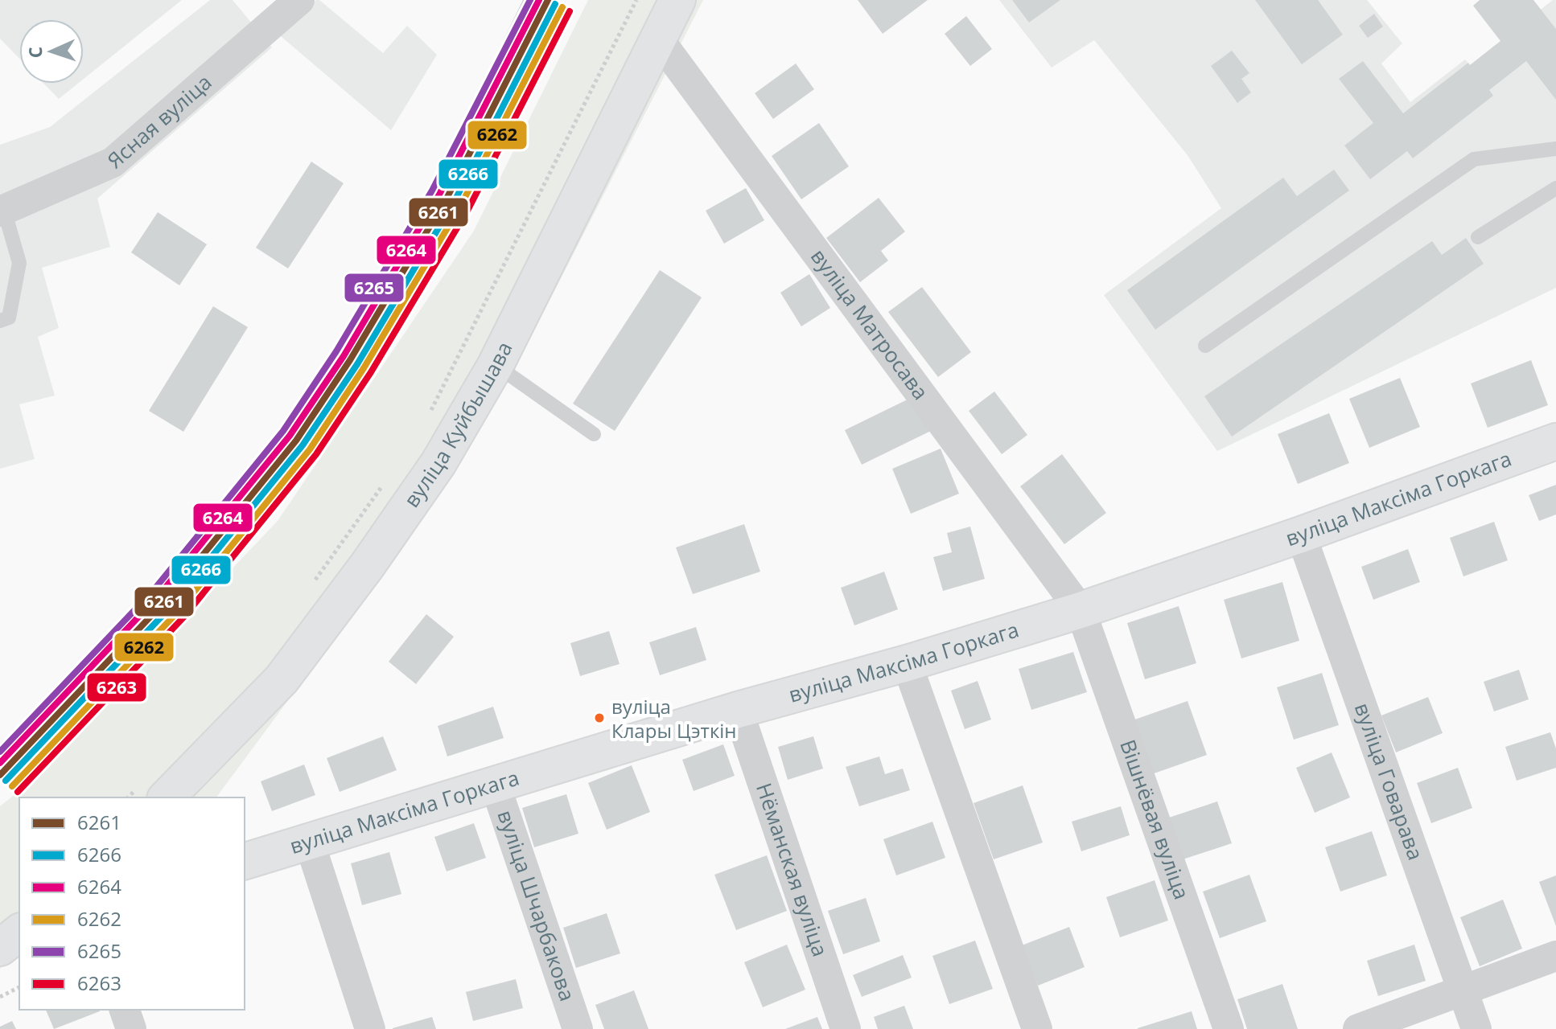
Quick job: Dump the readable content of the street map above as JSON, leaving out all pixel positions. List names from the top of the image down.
{
  "streets": {
    "street": [
      "Ясная вуліца",
      "вуліца Матросава",
      "вуліца Куйбышава",
      "вуліца Максіма Горкага",
      "вуліца Говарава",
      "Вішнёвая вуліца",
      "Нёманская вуліца",
      "вуліца Шчарбакова"
    ]
  },
  "crossings": [
    ["вуліца Матросава", "вуліца Куйбышава"],
    ["вуліца Матросава", "вуліца Максіма Горкага"],
    ["вуліца Матросава", "Вішнёвая вуліца"],
    ["вуліца Максіма Горкага", "вуліца Говарава"],
    ["вуліца Максіма Горкага", "Вішнёвая вуліца"],
    ["вуліца Максіма Горкага", "Нёманская вуліца"],
    ["вуліца Максіма Горкага", "вуліца Шчарбакова"]
  ],
  "places": ["вуліца Клары Цэткін"],
  "lines": [
    "transit line 6261",
    "transit line 6264",
    "transit line 6265",
    "transit line 6266",
    "transit line 6262",
    "transit line 6263"
  ],
  "legend": [
    "6261",
    "6266",
    "6264",
    "6262",
    "6265",
    "6263"
  ],
  "north": "left"
}
